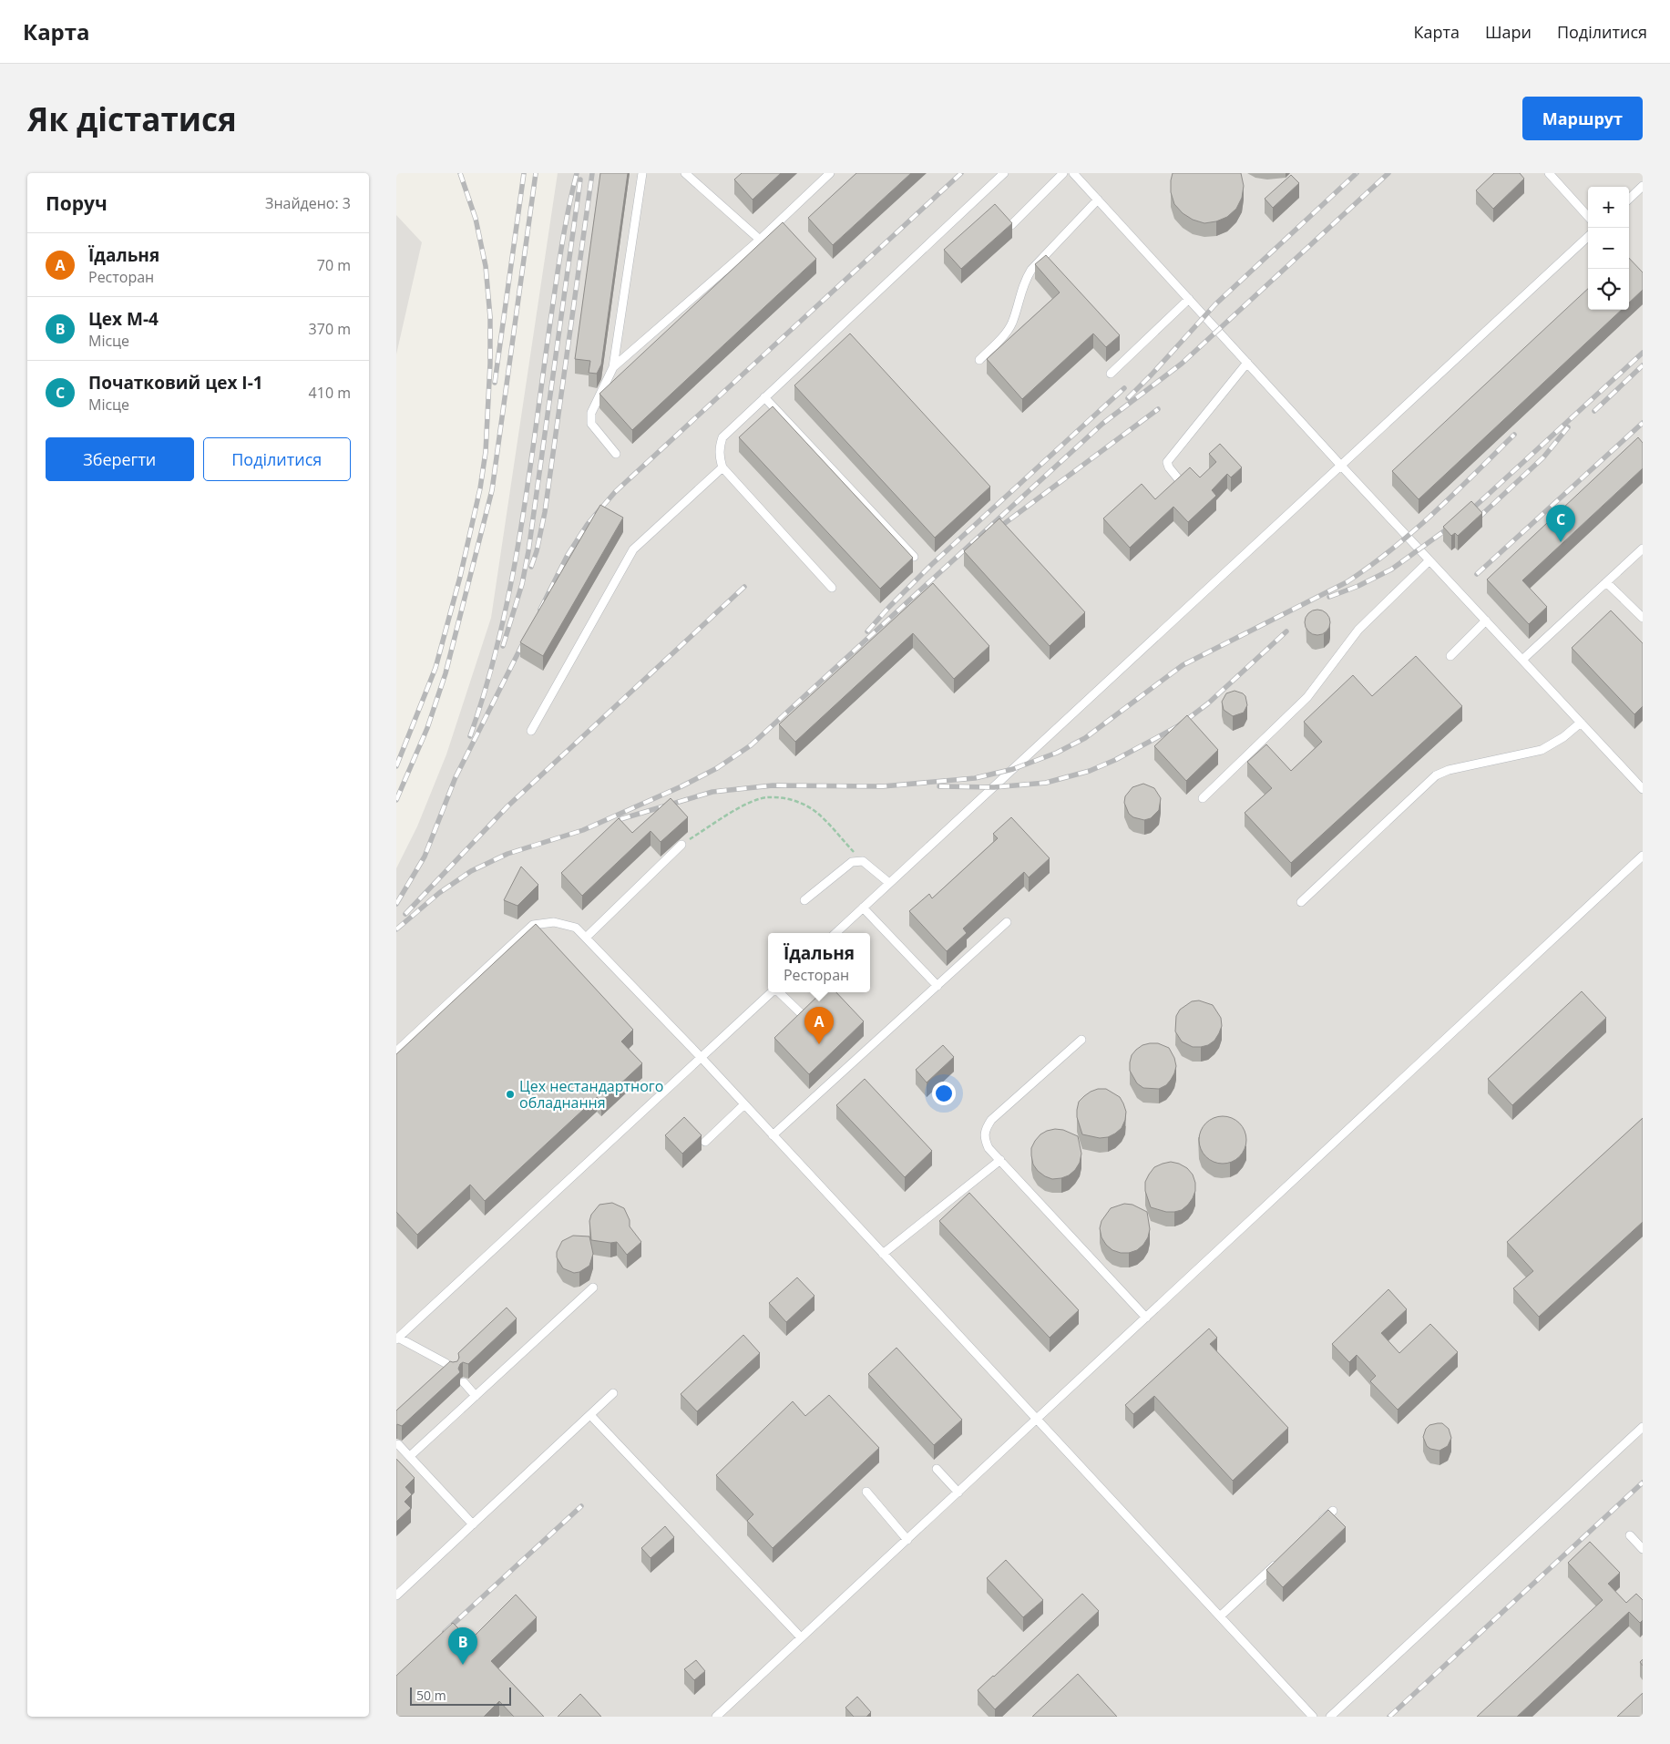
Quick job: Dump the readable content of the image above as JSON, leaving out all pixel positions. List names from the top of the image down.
{
  "places": ["Цех нестандартного обладнання"],
  "scale_bar": "50 m",
  "page": {
    "header": "Карта",
    "nav": ["Карта", "Шари", "Поділитися"],
    "buttons": [
      "Маршрут",
      ["Зберегти", "Поділитися"]
    ],
    "title": "Як дістатися",
    "heading": ["Поруч", "Знайдено: 3"],
    "map_buttons": ["+", "−"],
    "list": [
      {
        "mark": "A",
        "name": "Їдальня",
        "note": "Ресторан",
        "value": "70 m"
      },
      {
        "mark": "B",
        "name": "Цех М-4",
        "note": "Місце",
        "value": "370 m"
      },
      {
        "mark": "C",
        "name": "Початковий цех І-1",
        "note": "Місце",
        "value": "410 m"
      }
    ],
    "pins": ["C", "A", "B"],
    "popup": ["Їдальня", "Ресторан"],
    "scale": "50 m"
  }
}
